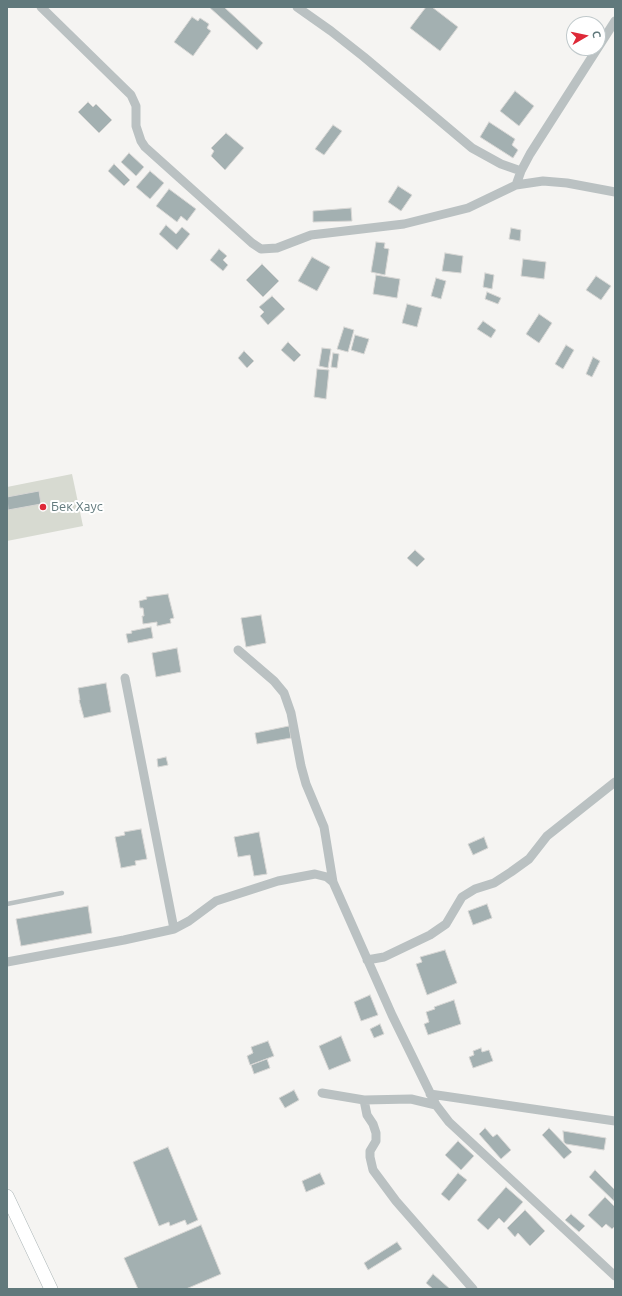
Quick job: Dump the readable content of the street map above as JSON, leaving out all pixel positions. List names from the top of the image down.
{
  "places": ["Бек Хаус"],
  "north": "right"
}
